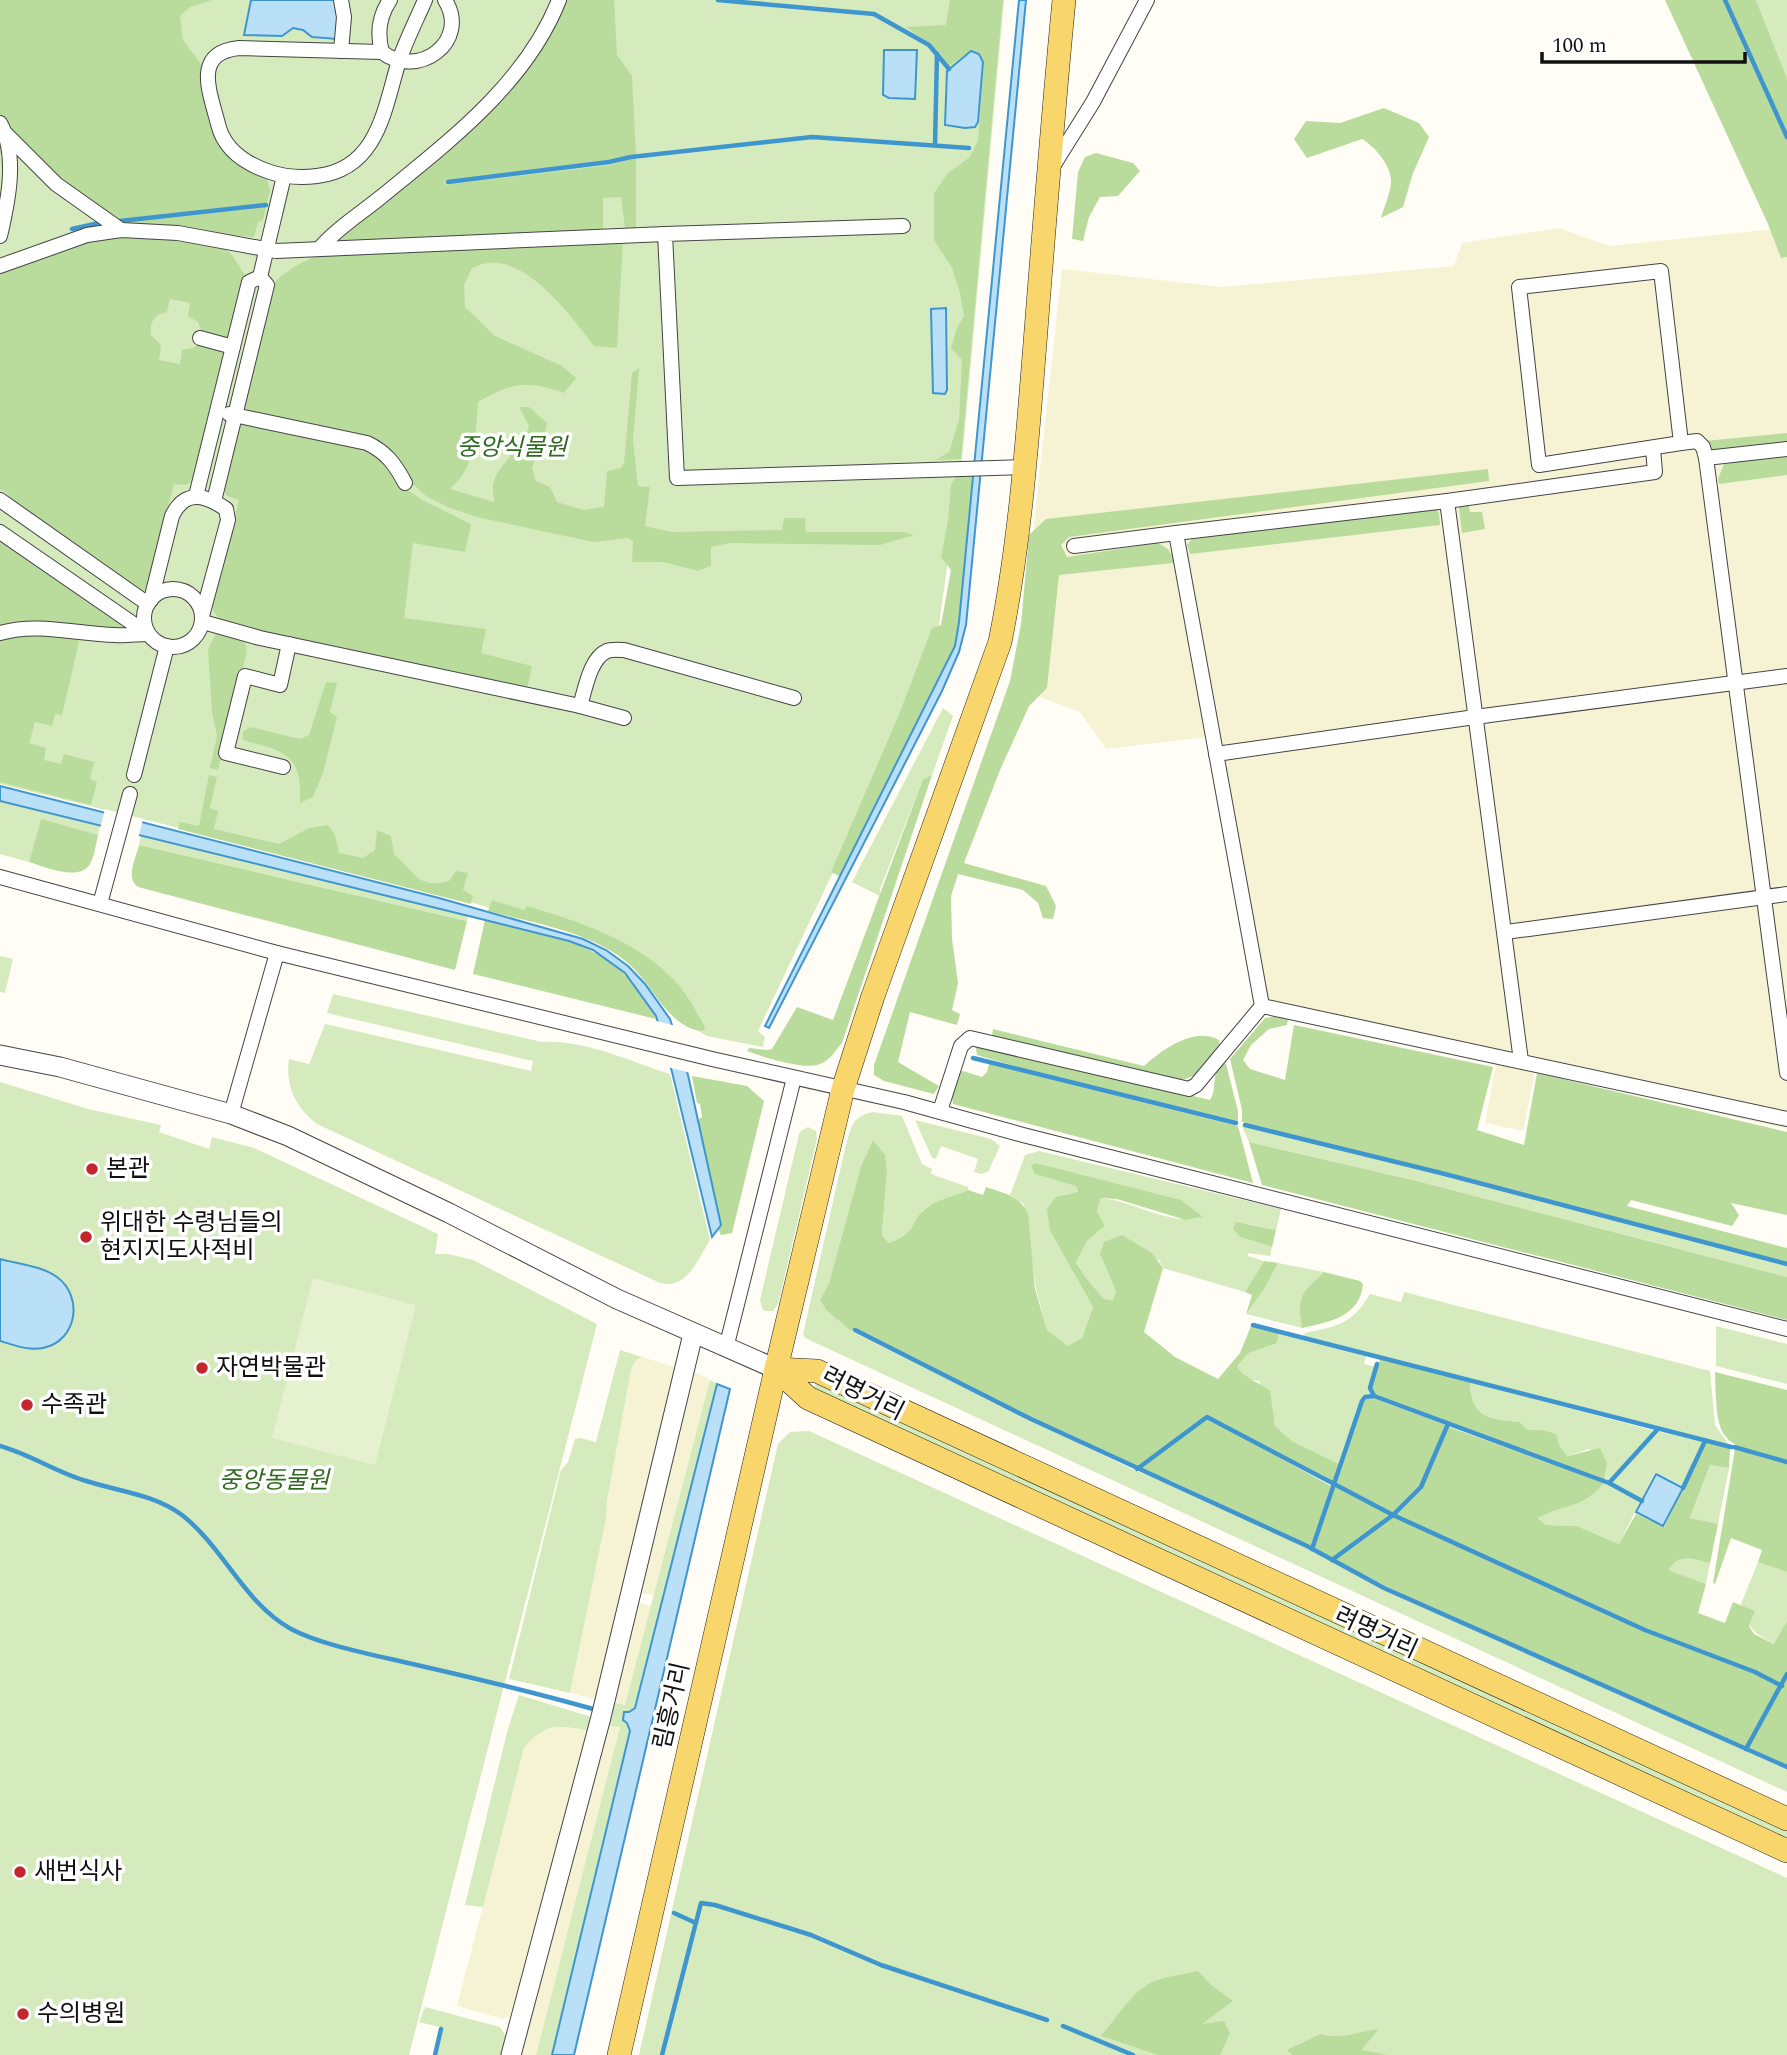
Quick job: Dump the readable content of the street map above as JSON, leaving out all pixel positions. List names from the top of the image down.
{
  "streets": {
    "main road": ["려명거리", "림흥거리"]
  },
  "crossings": [
    ["려명거리", "림흥거리"]
  ],
  "parks": ["중앙식물원", "중앙동물원"],
  "places": [
    "본관",
    "위대한 수령님들의 현지지도사적비",
    "자연박물관",
    "수족관",
    "새번식사",
    "수의병원"
  ],
  "scale_bar": "100 m"
}
